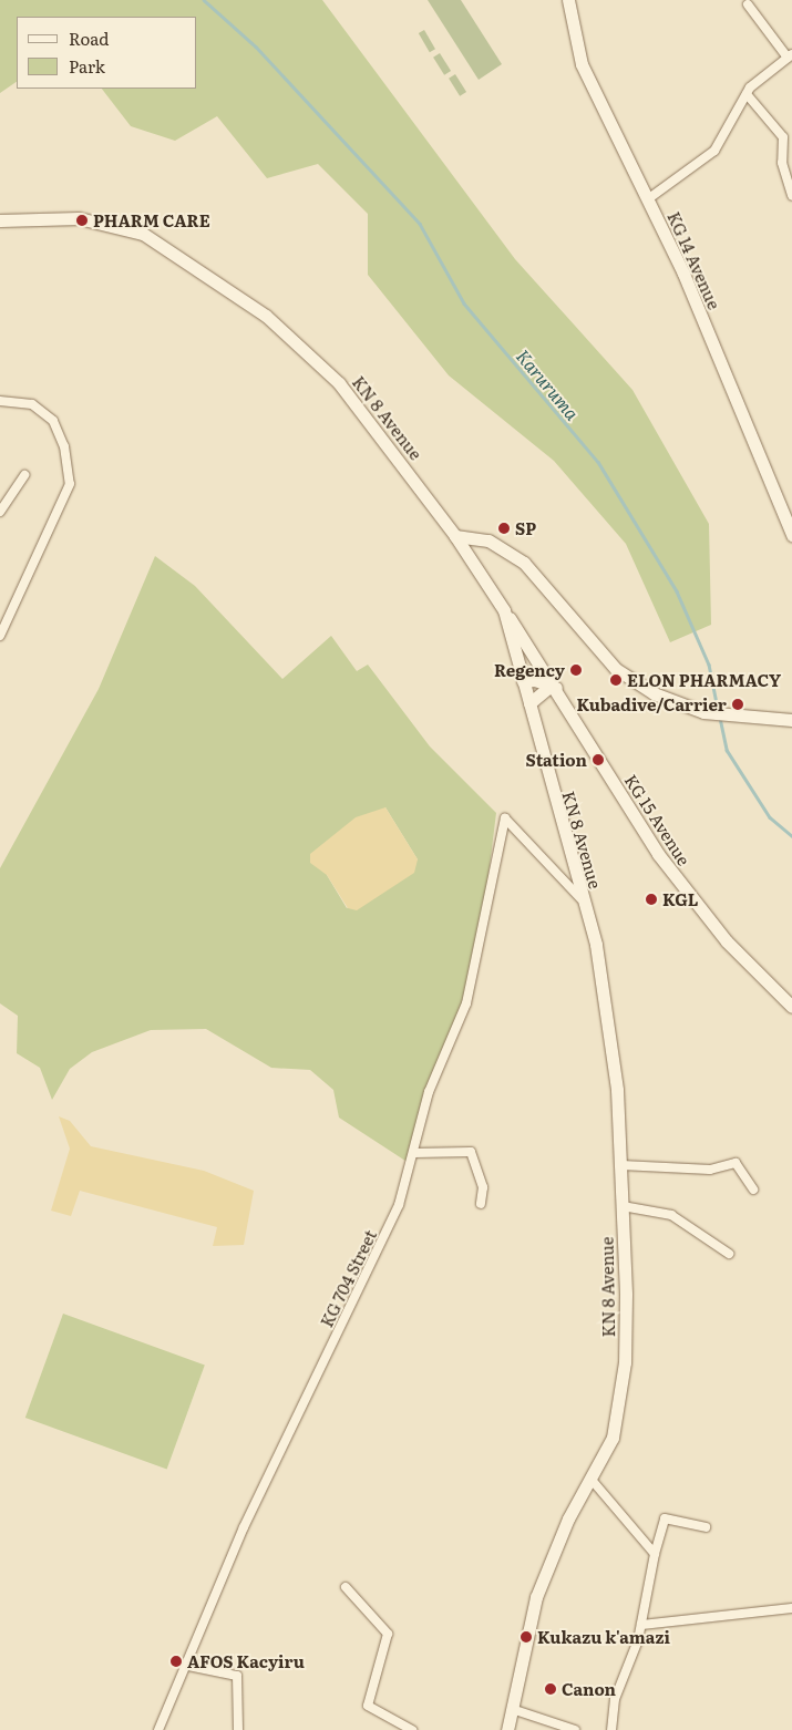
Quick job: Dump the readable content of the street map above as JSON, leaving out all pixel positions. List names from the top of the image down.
{
  "streets": {
    "main road": ["KG 14 Avenue", "KN 8 Avenue", "KG 15 Avenue"],
    "street": ["KG 704 Street"]
  },
  "crossings": [
    ["KN 8 Avenue", "KG 15 Avenue"],
    ["KN 8 Avenue", "KG 704 Street"]
  ],
  "water": ["Karuruma"],
  "places": [
    "PHARM CARE",
    "SP",
    "Regency",
    "ELON PHARMACY",
    "Kubadive/Carrier",
    "Station",
    "KGL",
    "Kukazu k'amazi",
    "AFOS Kacyiru",
    "Canon"
  ],
  "legend": ["Road", "Park"]
}
